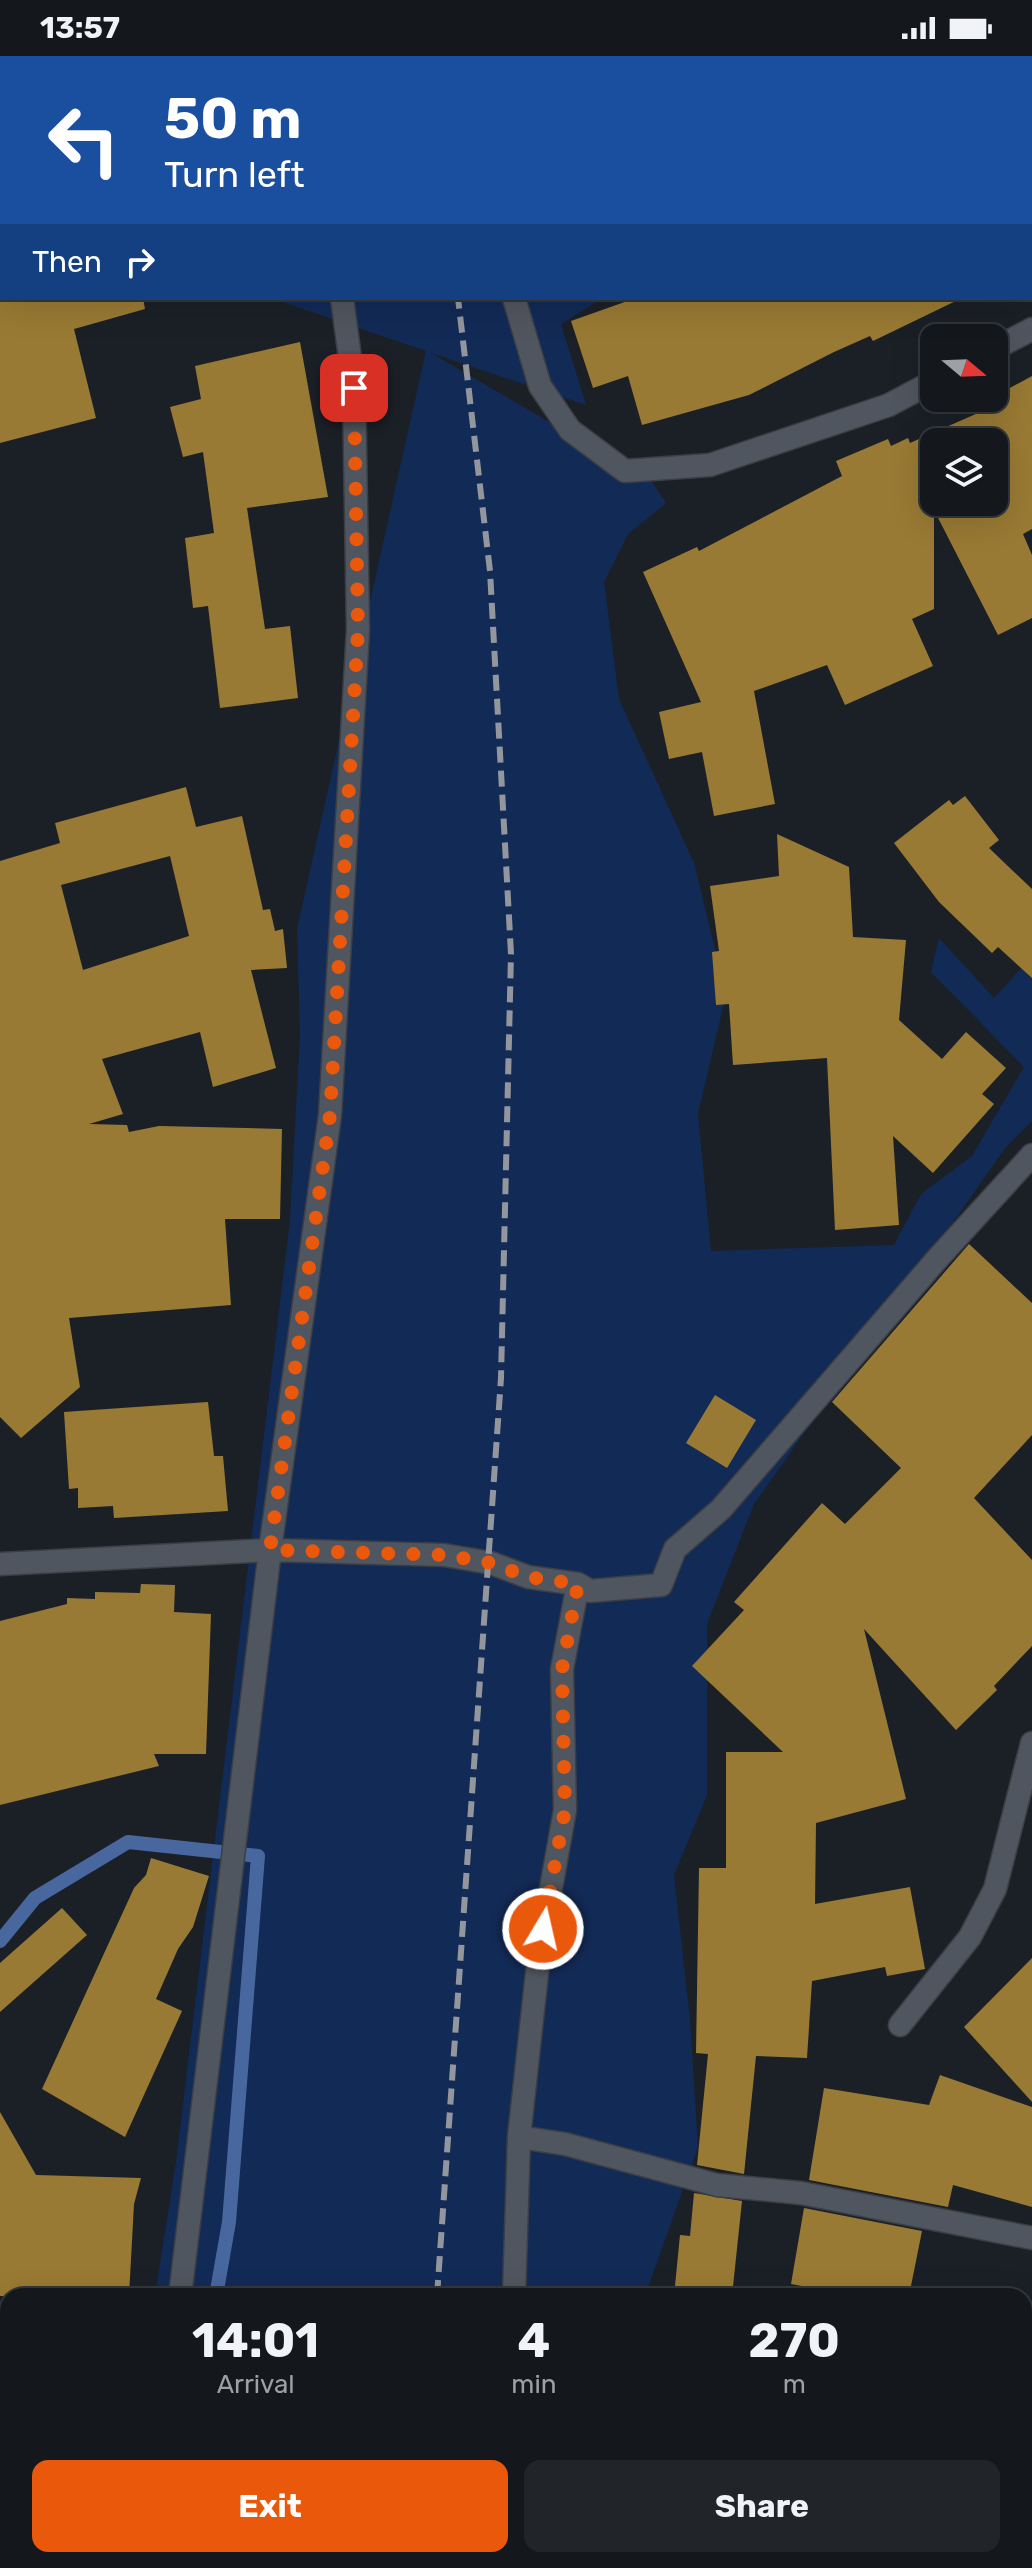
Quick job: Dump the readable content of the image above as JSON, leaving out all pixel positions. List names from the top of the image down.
{
  "north": "right",
  "page": {
    "status": "13:57",
    "turn": ["50 m", "Turn left"],
    "then": "Then",
    "eta": [
      "14:01",
      "Arrival",
      "4",
      "min",
      "270",
      "m"
    ],
    "buttons": ["Exit", "Share"]
  }
}
